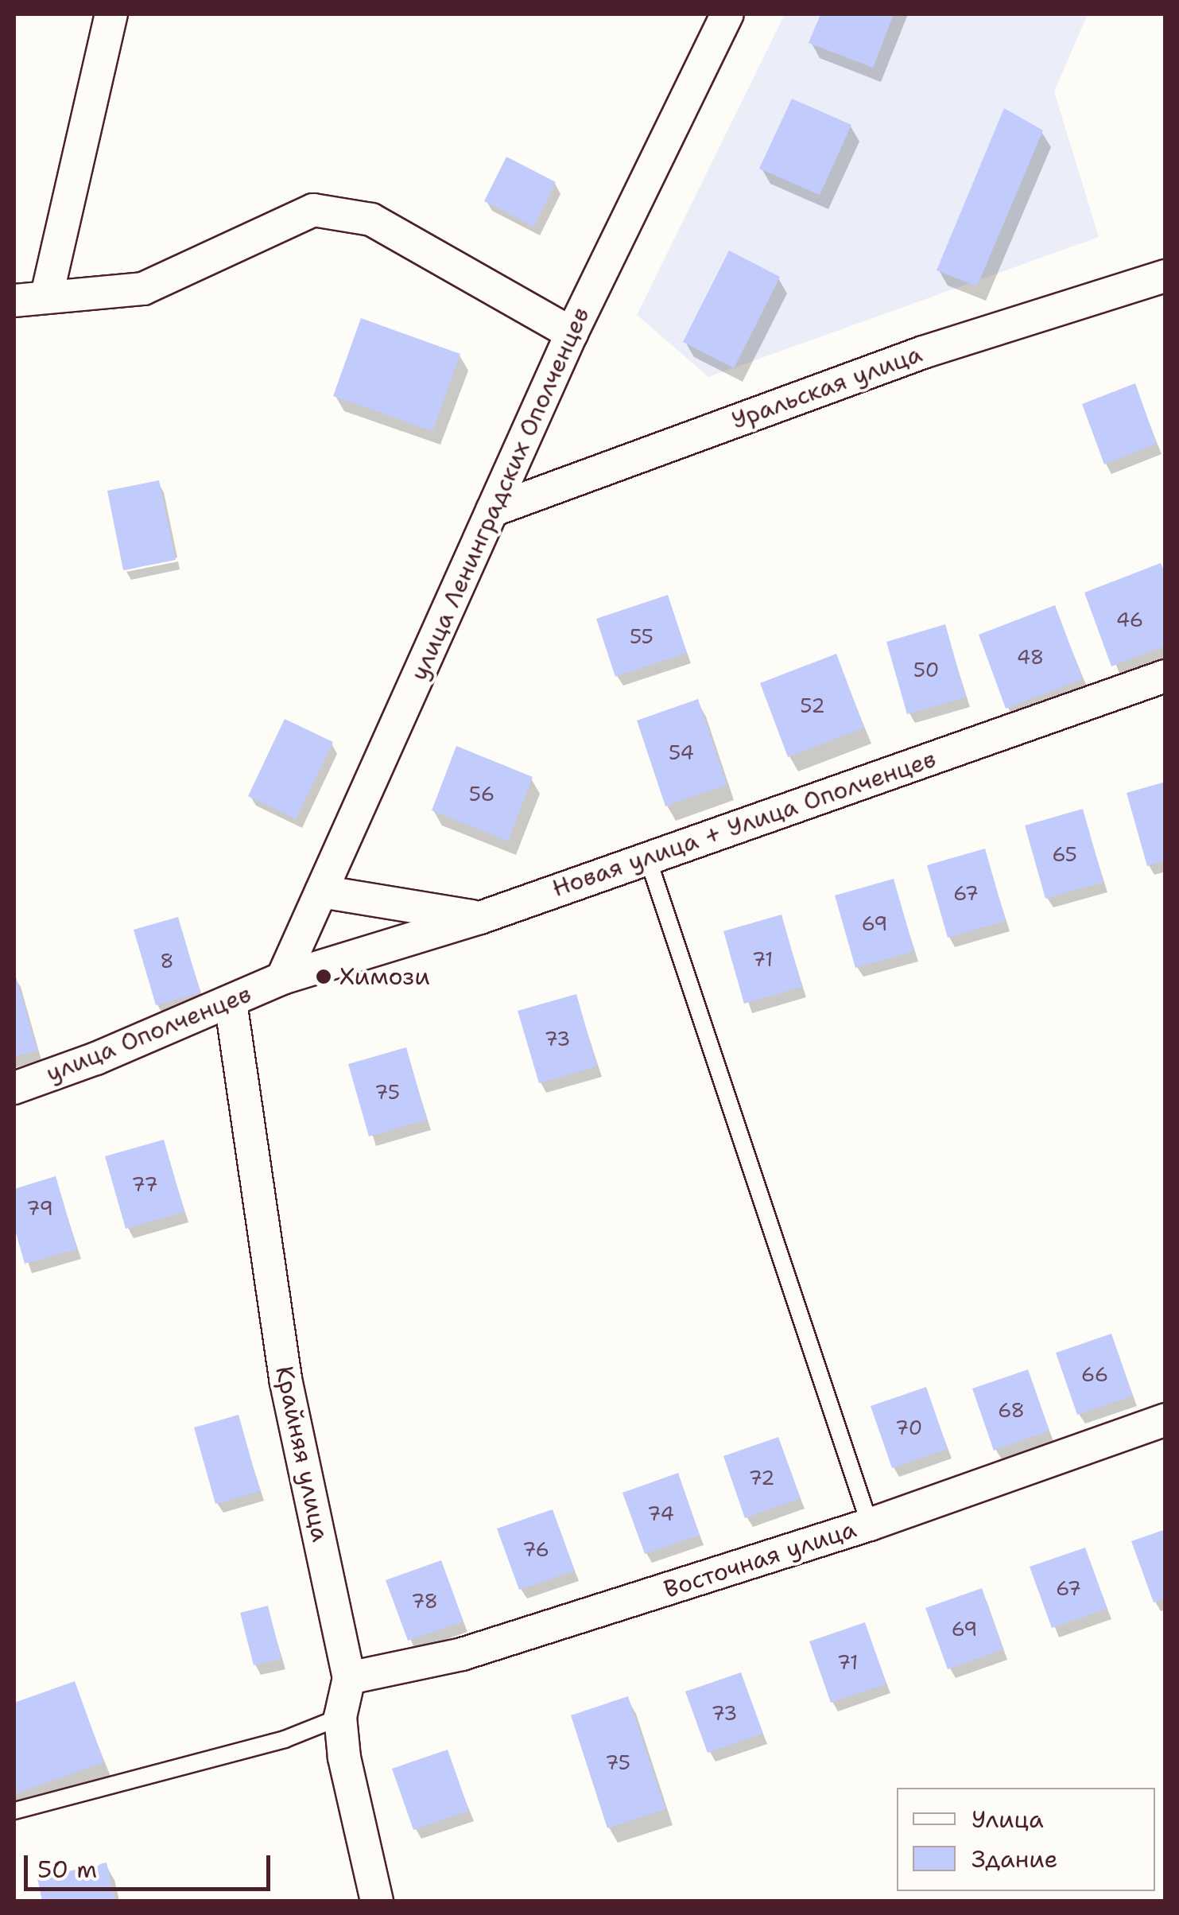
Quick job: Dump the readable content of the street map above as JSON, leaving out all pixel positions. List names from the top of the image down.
{
  "streets": {
    "street": [
      "Уральская улица",
      "улица Ленинградских Ополченцев",
      "Новая улица + Улица Ополченцев",
      "улица Ополченцев",
      "Крайняя улица",
      "Восточная улица"
    ]
  },
  "crossings": [
    ["Уральская улица", "улица Ленинградских Ополченцев"],
    ["улица Ленинградских Ополченцев", "улица Ополченцев"],
    ["Новая улица + Улица Ополченцев", "улица Ополченцев"],
    ["улица Ополченцев", "Крайняя улица"],
    ["Крайняя улица", "Восточная улица"]
  ],
  "places": ["Химози"],
  "house_numbers": [
    "46",
    "55",
    "48",
    "50",
    "52",
    "54",
    "56",
    "65",
    "67",
    "69",
    "71",
    "8",
    "73",
    "75",
    "77",
    "79",
    "66",
    "68",
    "70",
    "72",
    "74",
    "76",
    "67",
    "78",
    "69",
    "71",
    "73",
    "75"
  ],
  "legend": ["Улица", "Здание"],
  "scale_bar": "50 m"
}
